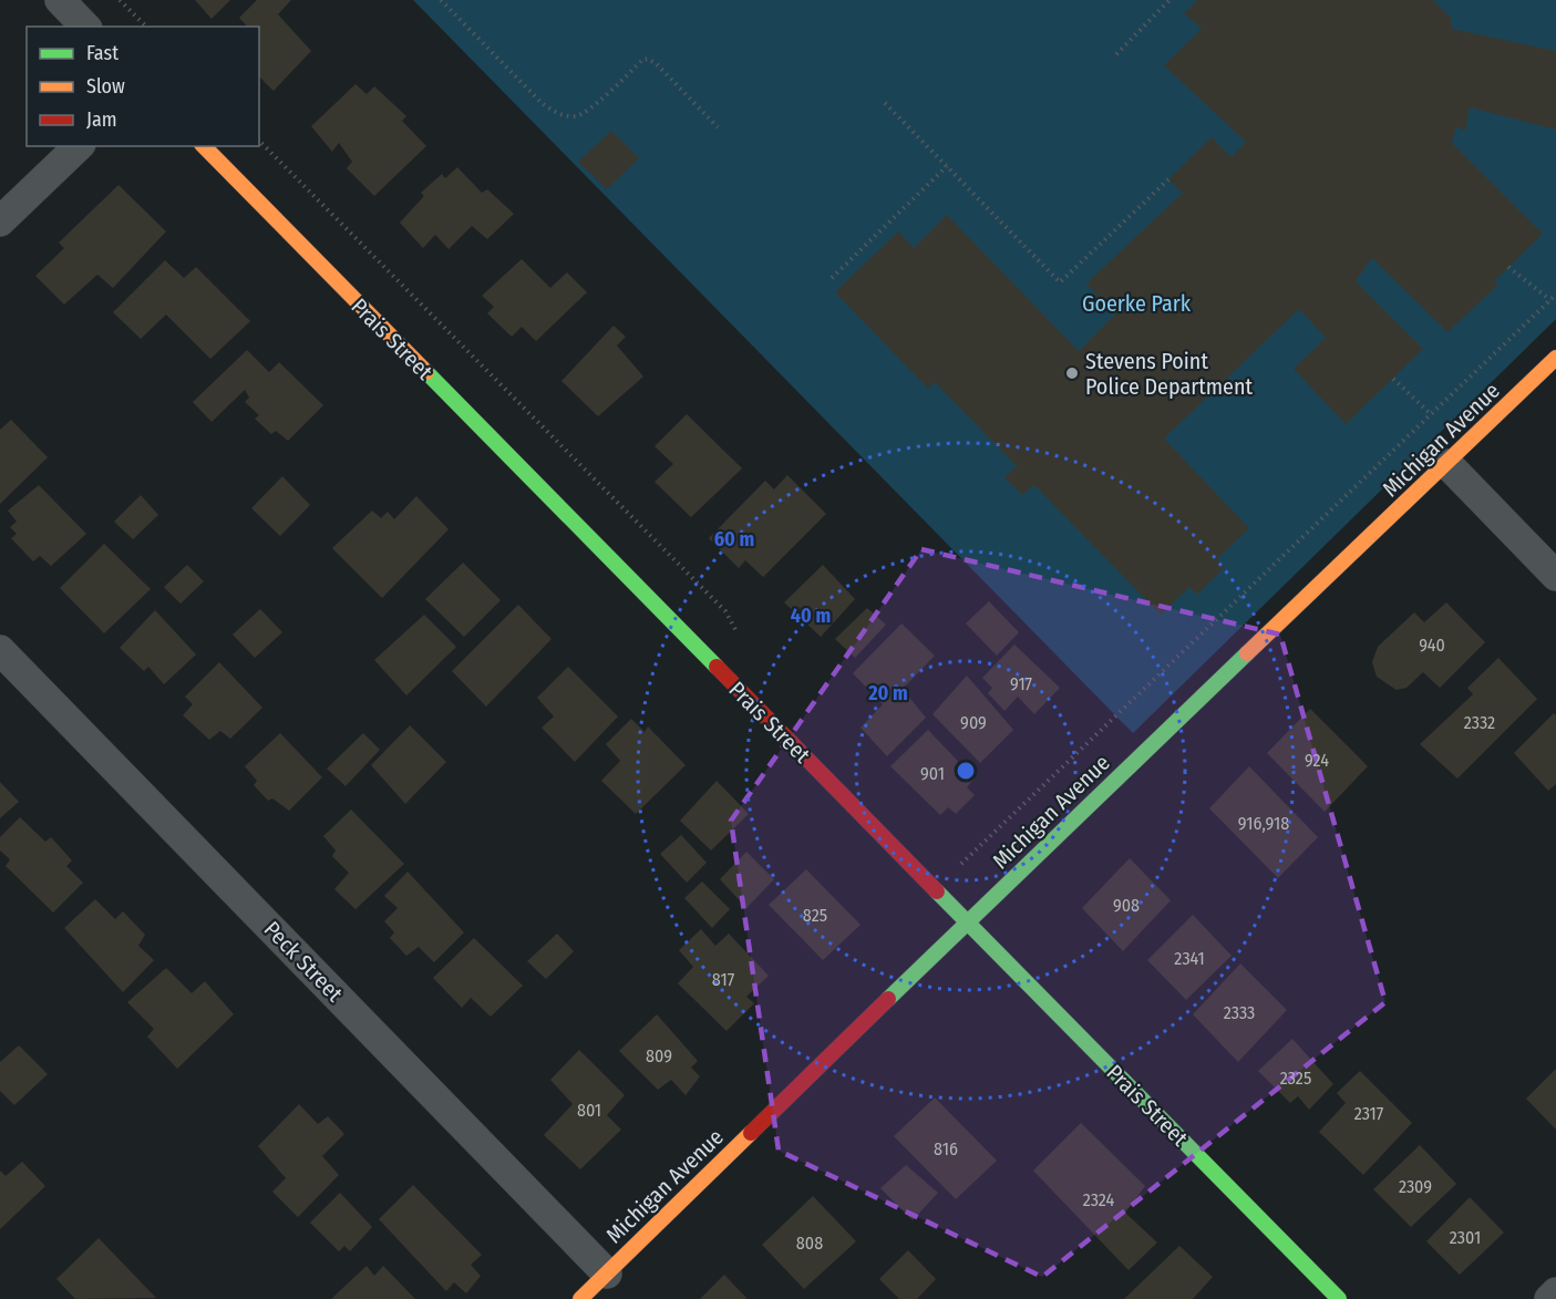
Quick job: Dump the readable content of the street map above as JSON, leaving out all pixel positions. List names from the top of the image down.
{
  "streets": {
    "street": ["Prais Street", "Michigan Avenue", "Peck Street"]
  },
  "crossings": [
    ["Prais Street", "Michigan Avenue"],
    ["Michigan Avenue", "Peck Street"]
  ],
  "parks": ["Goerke Park"],
  "places": ["Stevens Point Police Department"],
  "house_numbers": [
    "940",
    "917",
    "909",
    "2332",
    "924",
    "901",
    "916,918",
    "908",
    "825",
    "2341",
    "817",
    "2333",
    "809",
    "2325",
    "801",
    "2317",
    "816",
    "2309",
    "2324",
    "2301",
    "808"
  ],
  "legend": ["Fast", "Slow", "Jam"],
  "rings": ["60 m", "40 m", "20 m"]
}
